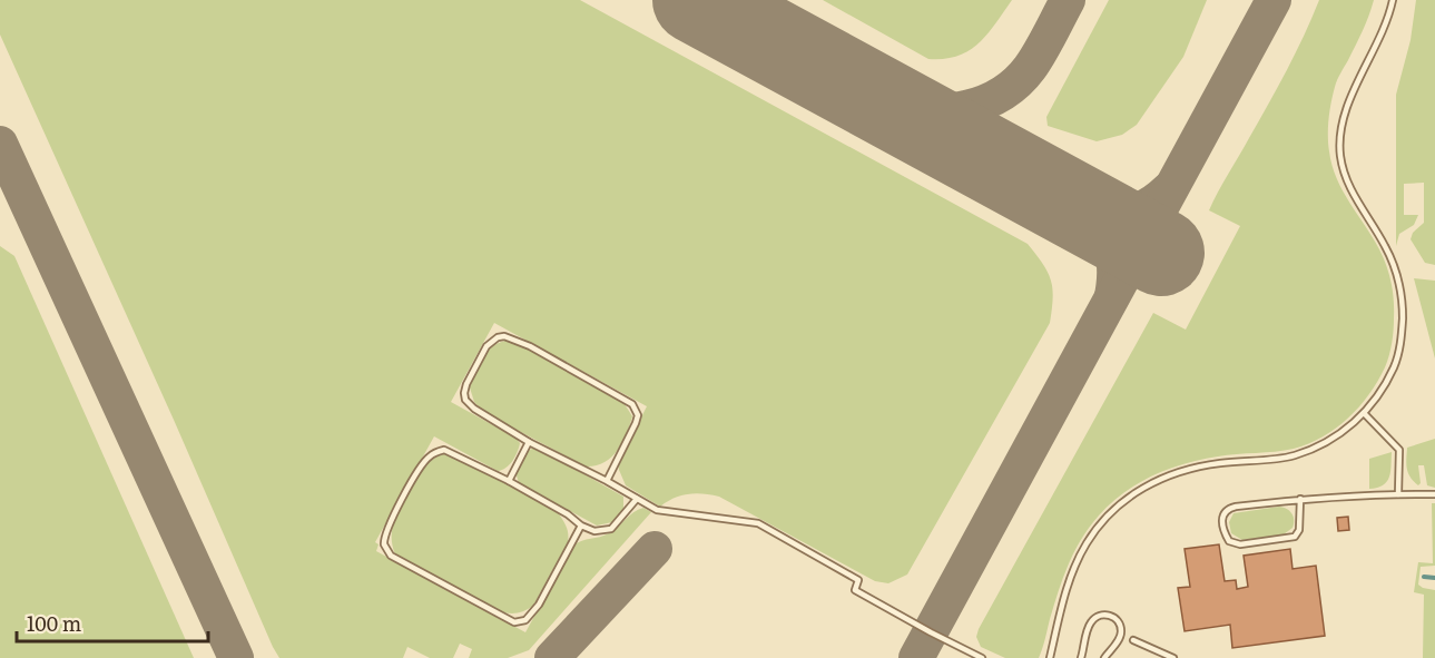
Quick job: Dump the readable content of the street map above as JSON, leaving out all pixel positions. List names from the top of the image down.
{
  "scale_bar": "100 m"
}
